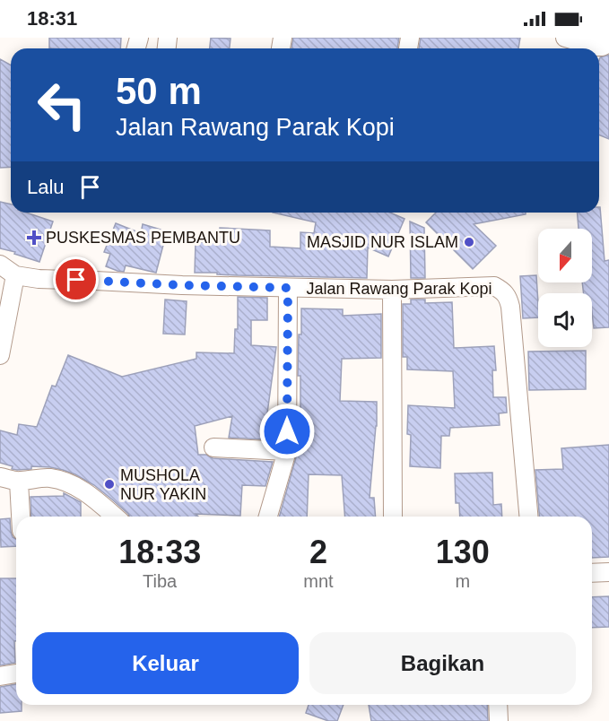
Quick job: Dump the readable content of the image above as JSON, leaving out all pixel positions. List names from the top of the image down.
{
  "streets": {
    "street": ["Jalan Rawang Parak Kopi"]
  },
  "places": {
    "health": ["PUSKESMAS PEMBANTU"],
    "other": ["MASJID NUR ISLAM", "MUSHOLA NUR YAKIN"]
  },
  "north": "bottom",
  "page": {
    "status": "18:31",
    "turn": ["50 m", "Jalan Rawang Parak Kopi"],
    "then": "Lalu",
    "eta": [
      "18:33",
      "Tiba",
      "2",
      "mnt",
      "130",
      "m"
    ],
    "buttons": ["Keluar", "Bagikan"]
  }
}
